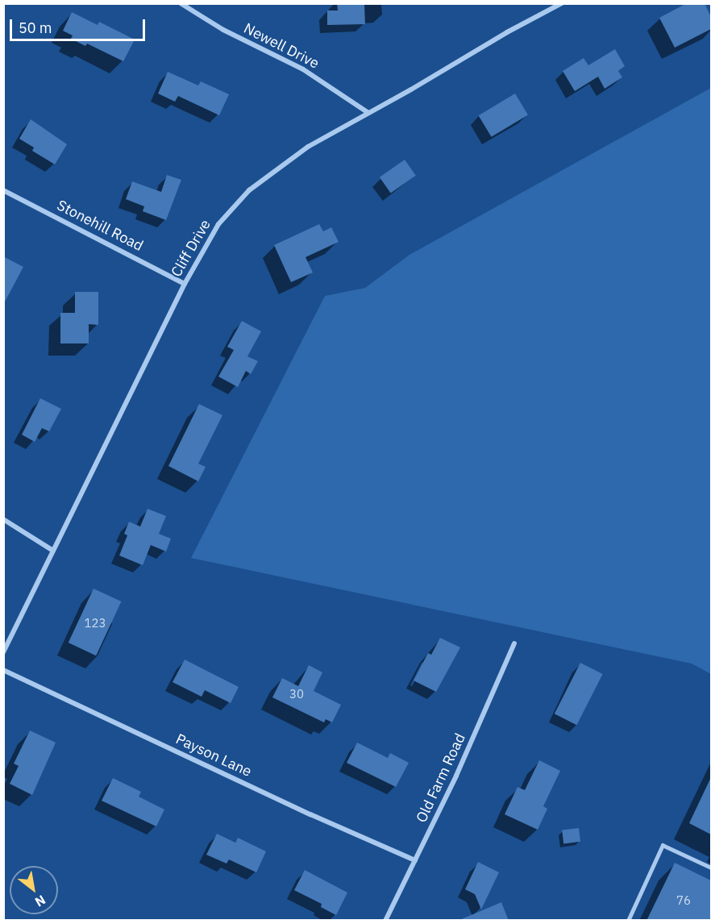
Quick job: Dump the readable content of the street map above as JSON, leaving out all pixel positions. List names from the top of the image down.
{
  "streets": {
    "street": [
      "Newell Drive",
      "Stonehill Road",
      "Cliff Drive",
      "Payson Lane",
      "Old Farm Road"
    ]
  },
  "crossings": [
    ["Newell Drive", "Cliff Drive"],
    ["Stonehill Road", "Cliff Drive"],
    ["Payson Lane", "Old Farm Road"]
  ],
  "house_numbers": ["123", "30", "76"],
  "scale_bar": "50 m",
  "north": "bottom right"
}
